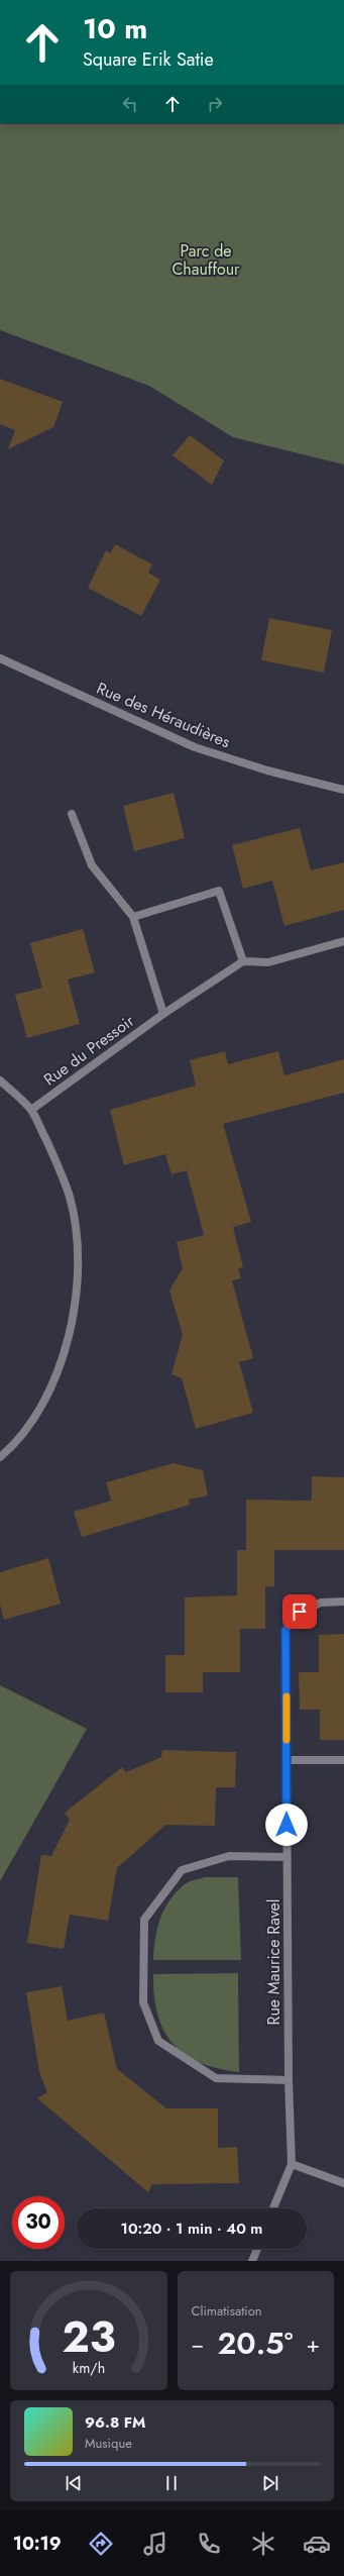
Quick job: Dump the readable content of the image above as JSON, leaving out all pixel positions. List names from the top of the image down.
{
  "streets": {
    "street": ["Rue des Héraudières", "Rue du Pressoir", "Rue Maurice Ravel"]
  },
  "parks": ["Parc de Chauffour"],
  "page": {
    "turn": ["10 m", "Square Erik Satie"],
    "limit": "30",
    "trip": "10:20 · 1 min · 40 m",
    "tile": "Climatisation",
    "heat": ["−", "20.5°", "+"],
    "song": ["96.8 FM", "Musique"],
    "tabs": "10:19",
    "gauge": ["23", "km/h"]
  }
}
